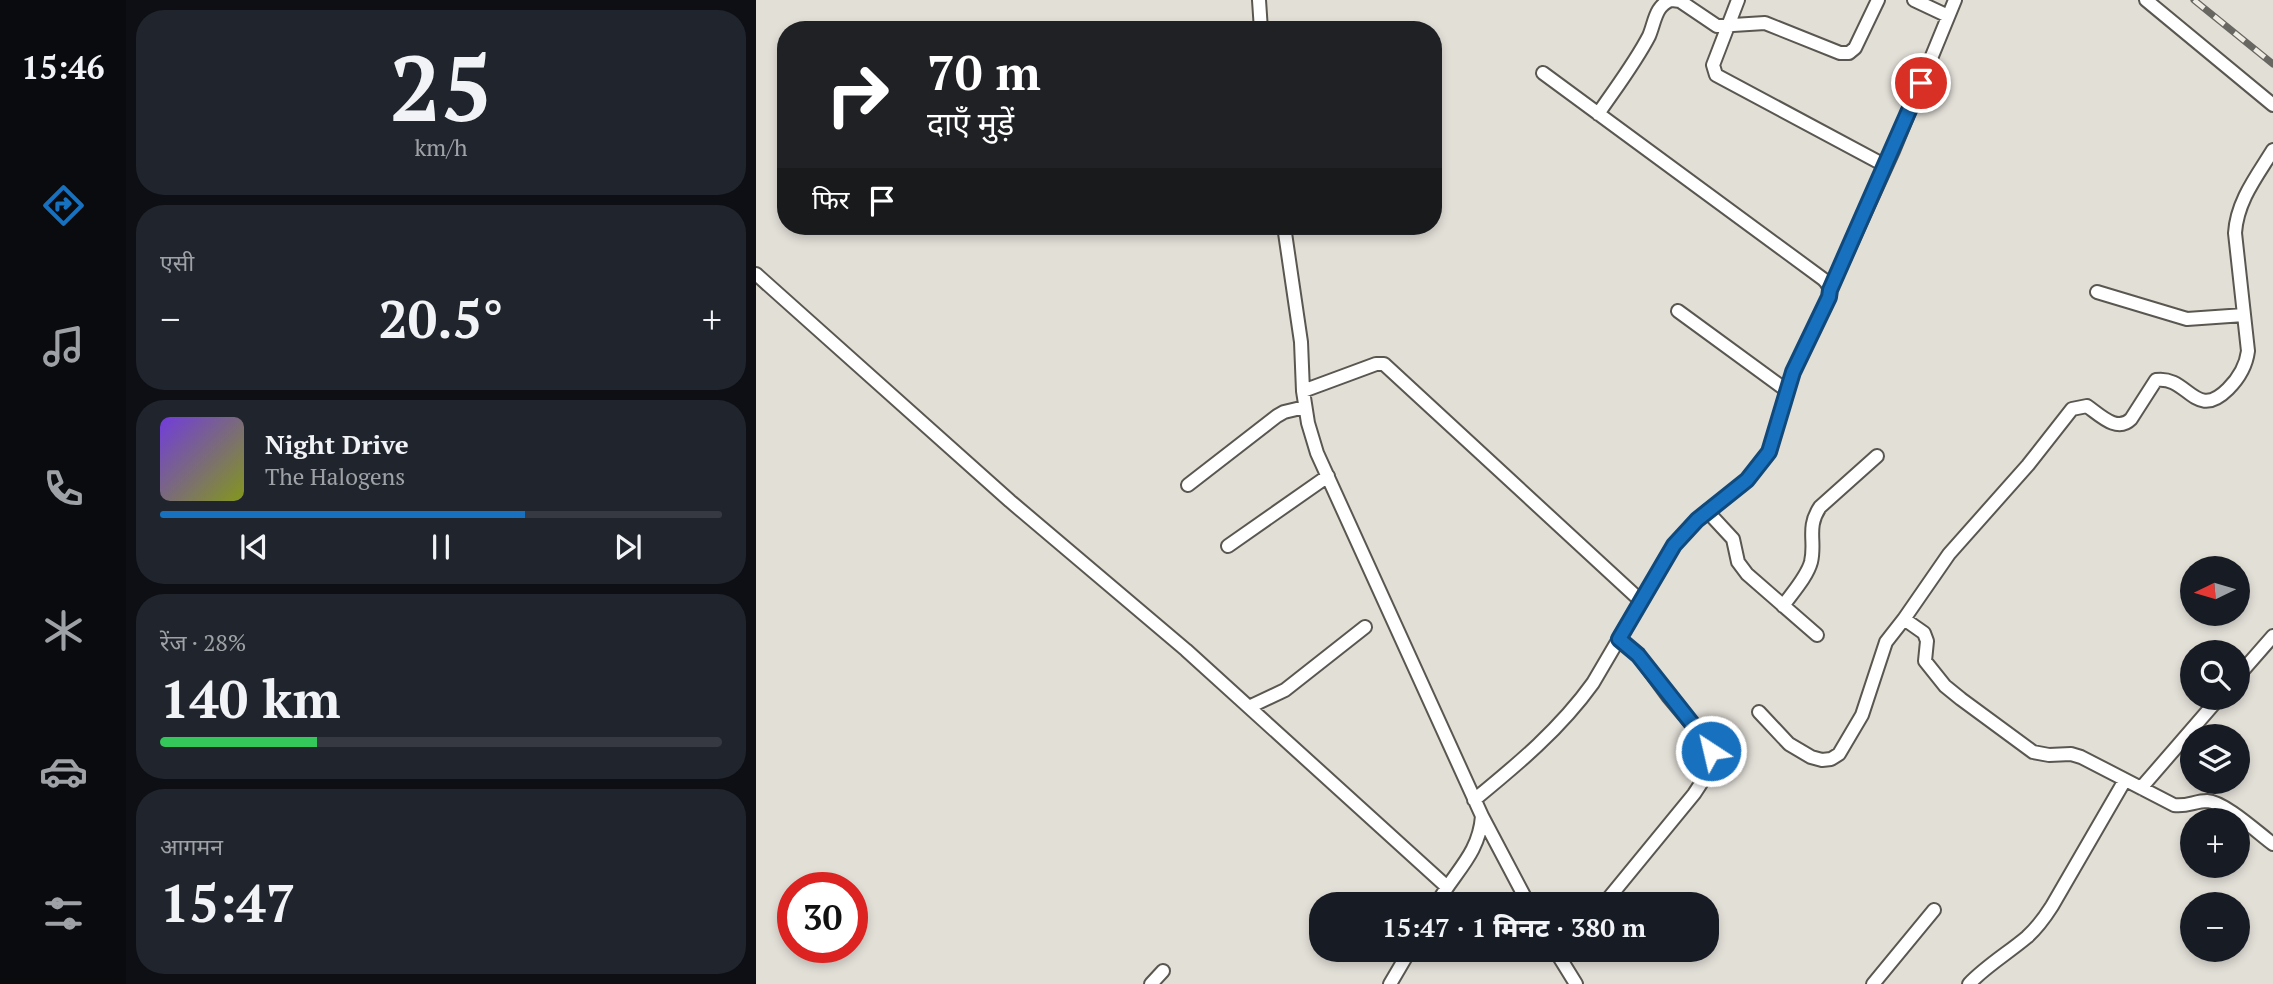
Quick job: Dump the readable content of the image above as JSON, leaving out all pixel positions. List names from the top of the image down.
{
  "north": "left",
  "page": {
    "tabs": "15:46",
    "tile": [
      ["25", "km/h"],
      "एसी",
      ["रेंज · 28%", "140 km"],
      ["आगमन", "15:47"]
    ],
    "turn": ["70 m", "दाएँ मुड़ें"],
    "then": "फिर",
    "heat": ["−", "20.5°", "+"],
    "song": ["Night Drive", "The Halogens"],
    "map_buttons": ["+", "−"],
    "limit": "30",
    "trip": "15:47 · 1 मिनट · 380 m"
  }
}
